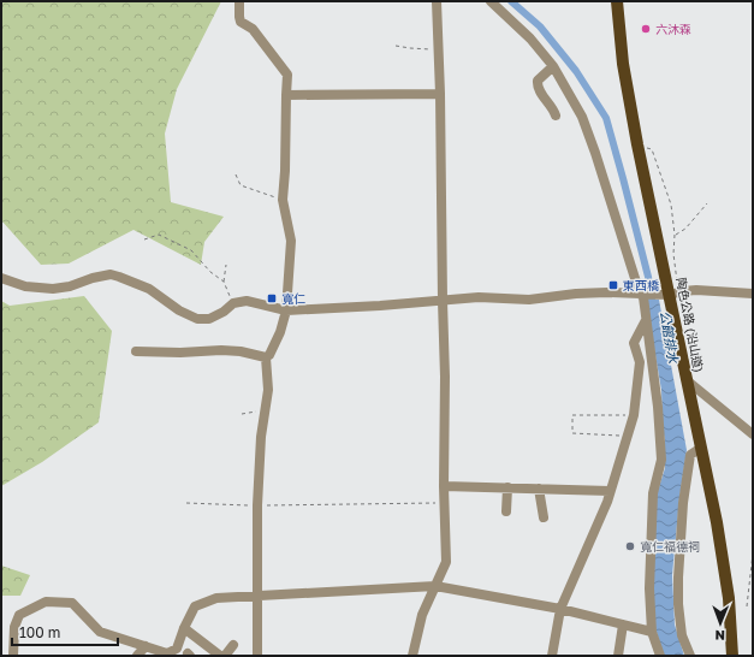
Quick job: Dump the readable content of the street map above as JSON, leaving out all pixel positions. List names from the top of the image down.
{
  "streets": {
    "main road": ["陶色公路 (沿山道)"]
  },
  "water": ["公館排水"],
  "places": {
    "other": ["六沐森", "寬仁福德祠"],
    "transit": ["東西橋", "寬仁"]
  },
  "scale_bar": "100 m",
  "north": "bottom"
}
